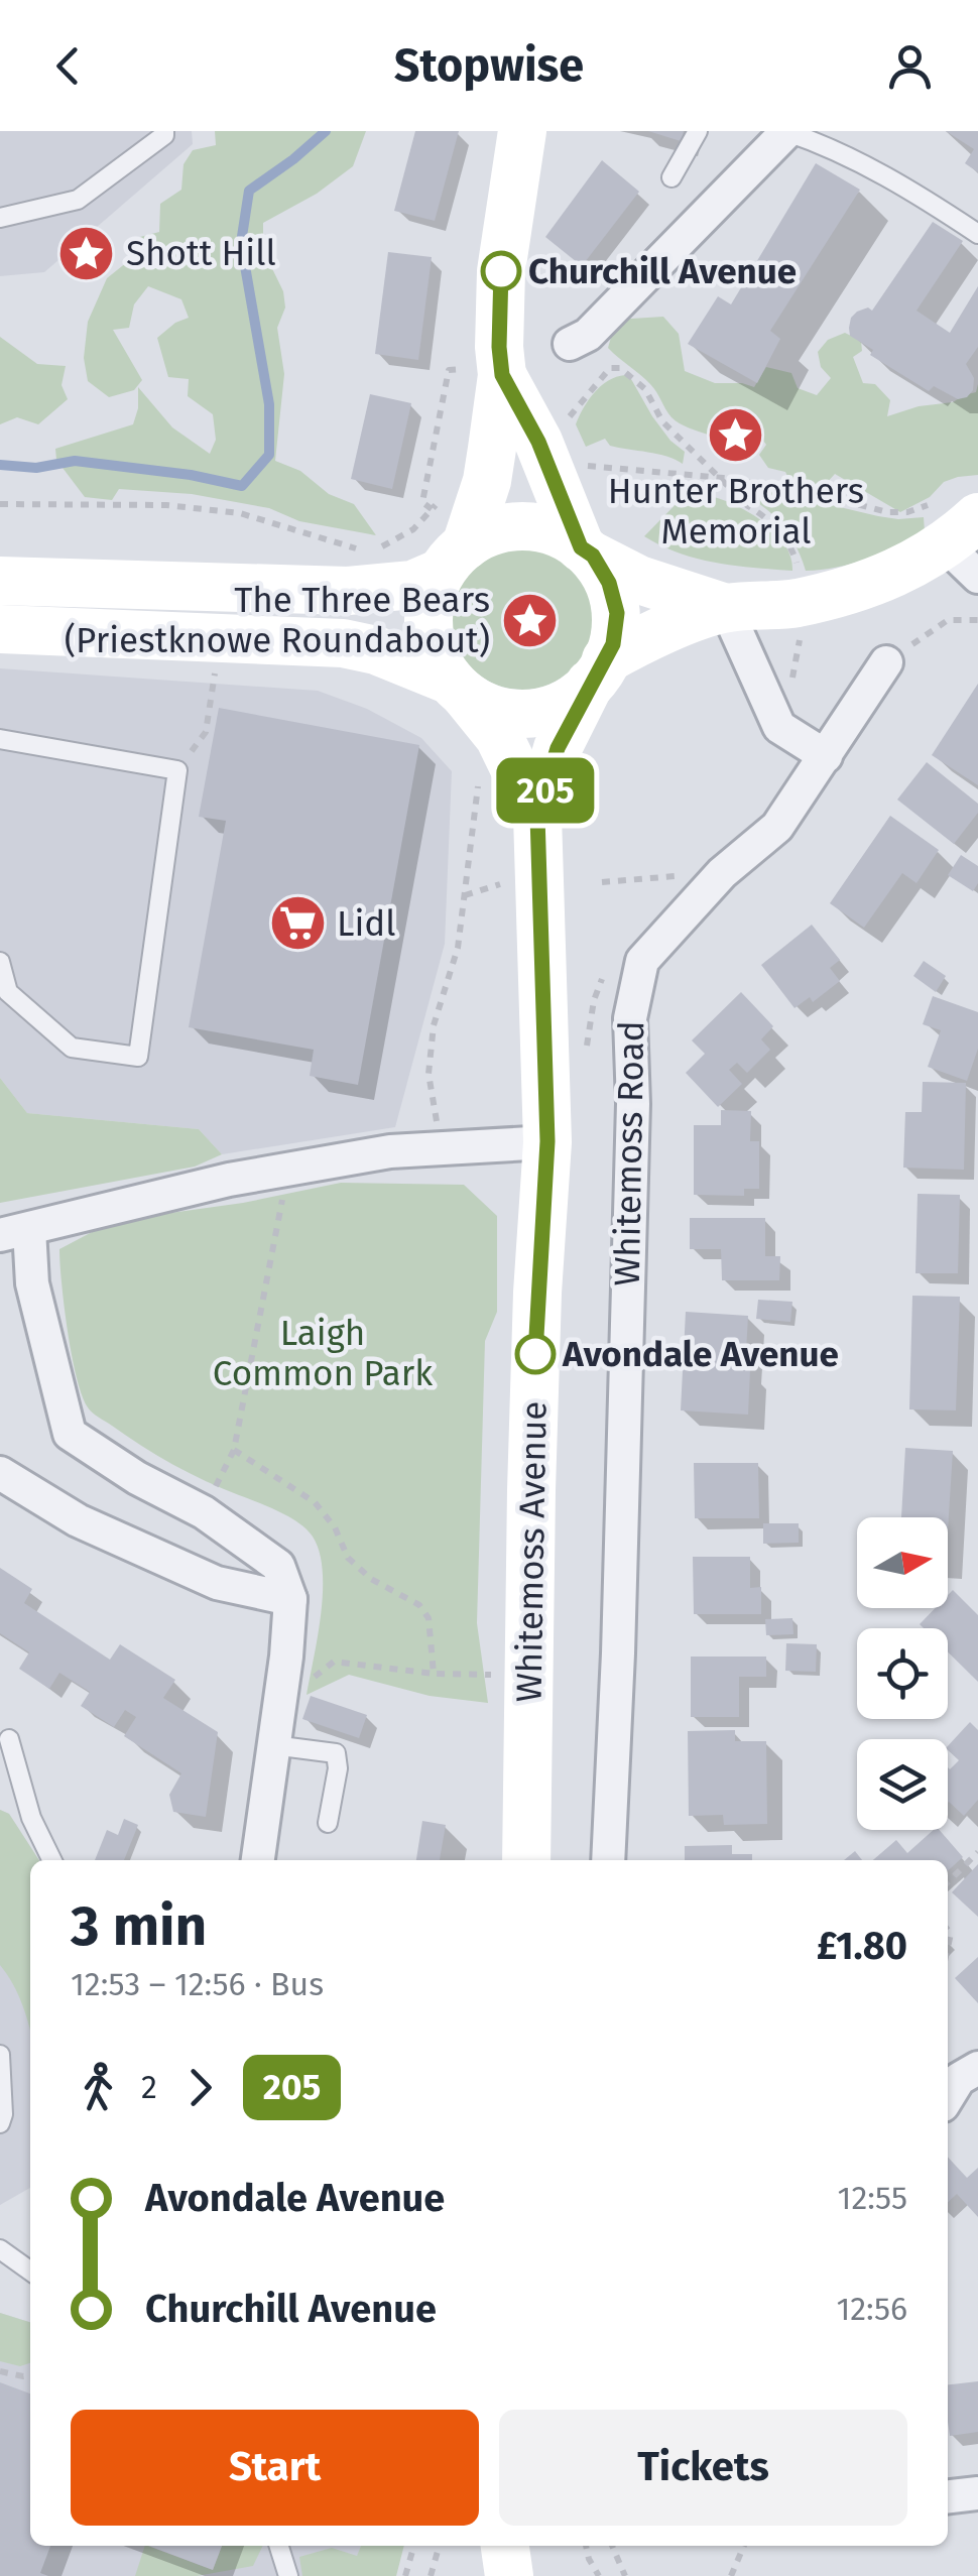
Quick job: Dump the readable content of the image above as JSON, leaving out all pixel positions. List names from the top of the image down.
{
  "streets": {
    "main road": ["Whitemoss Avenue"],
    "street": ["Whitemoss Road"]
  },
  "parks": ["Laigh Common Park"],
  "places": {
    "place": ["Shott Hill", "Hunter Brothers Memorial", "The Three Bears (Priestknowe Roundabout)"],
    "other": ["Churchill Avenue", "Avondale Avenue"],
    "supermarket": ["Lidl"]
  },
  "lines": ["bus line 205"],
  "north": "right",
  "page": {
    "header": "Stopwise",
    "on_map": "205",
    "heading": ["3 min", "12:53 – 12:56 · Bus", "£1.80"],
    "legs": ["2", "205"],
    "list": [
      {
        "name": "Avondale Avenue",
        "value": "12:55"
      },
      {
        "name": "Churchill Avenue",
        "value": "12:56"
      }
    ],
    "buttons": ["Start", "Tickets"]
  }
}
